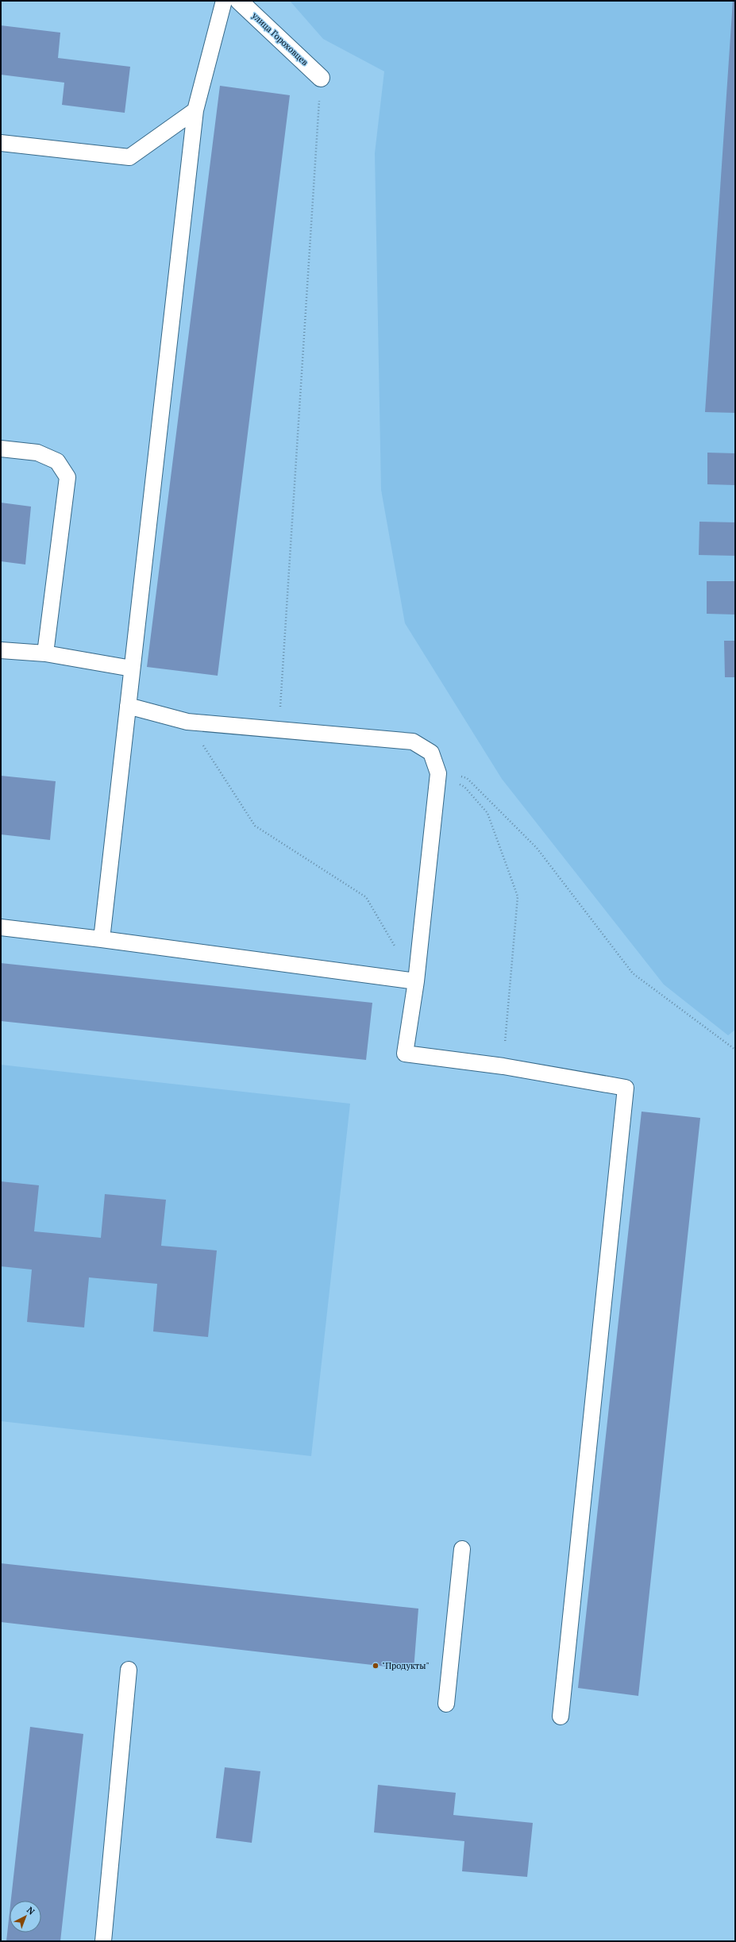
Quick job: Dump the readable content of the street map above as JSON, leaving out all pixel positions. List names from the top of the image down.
{
  "streets": {
    "street": ["улица Гороховцев"]
  },
  "places": ["\"Продукты\""],
  "north": "top right"
}
